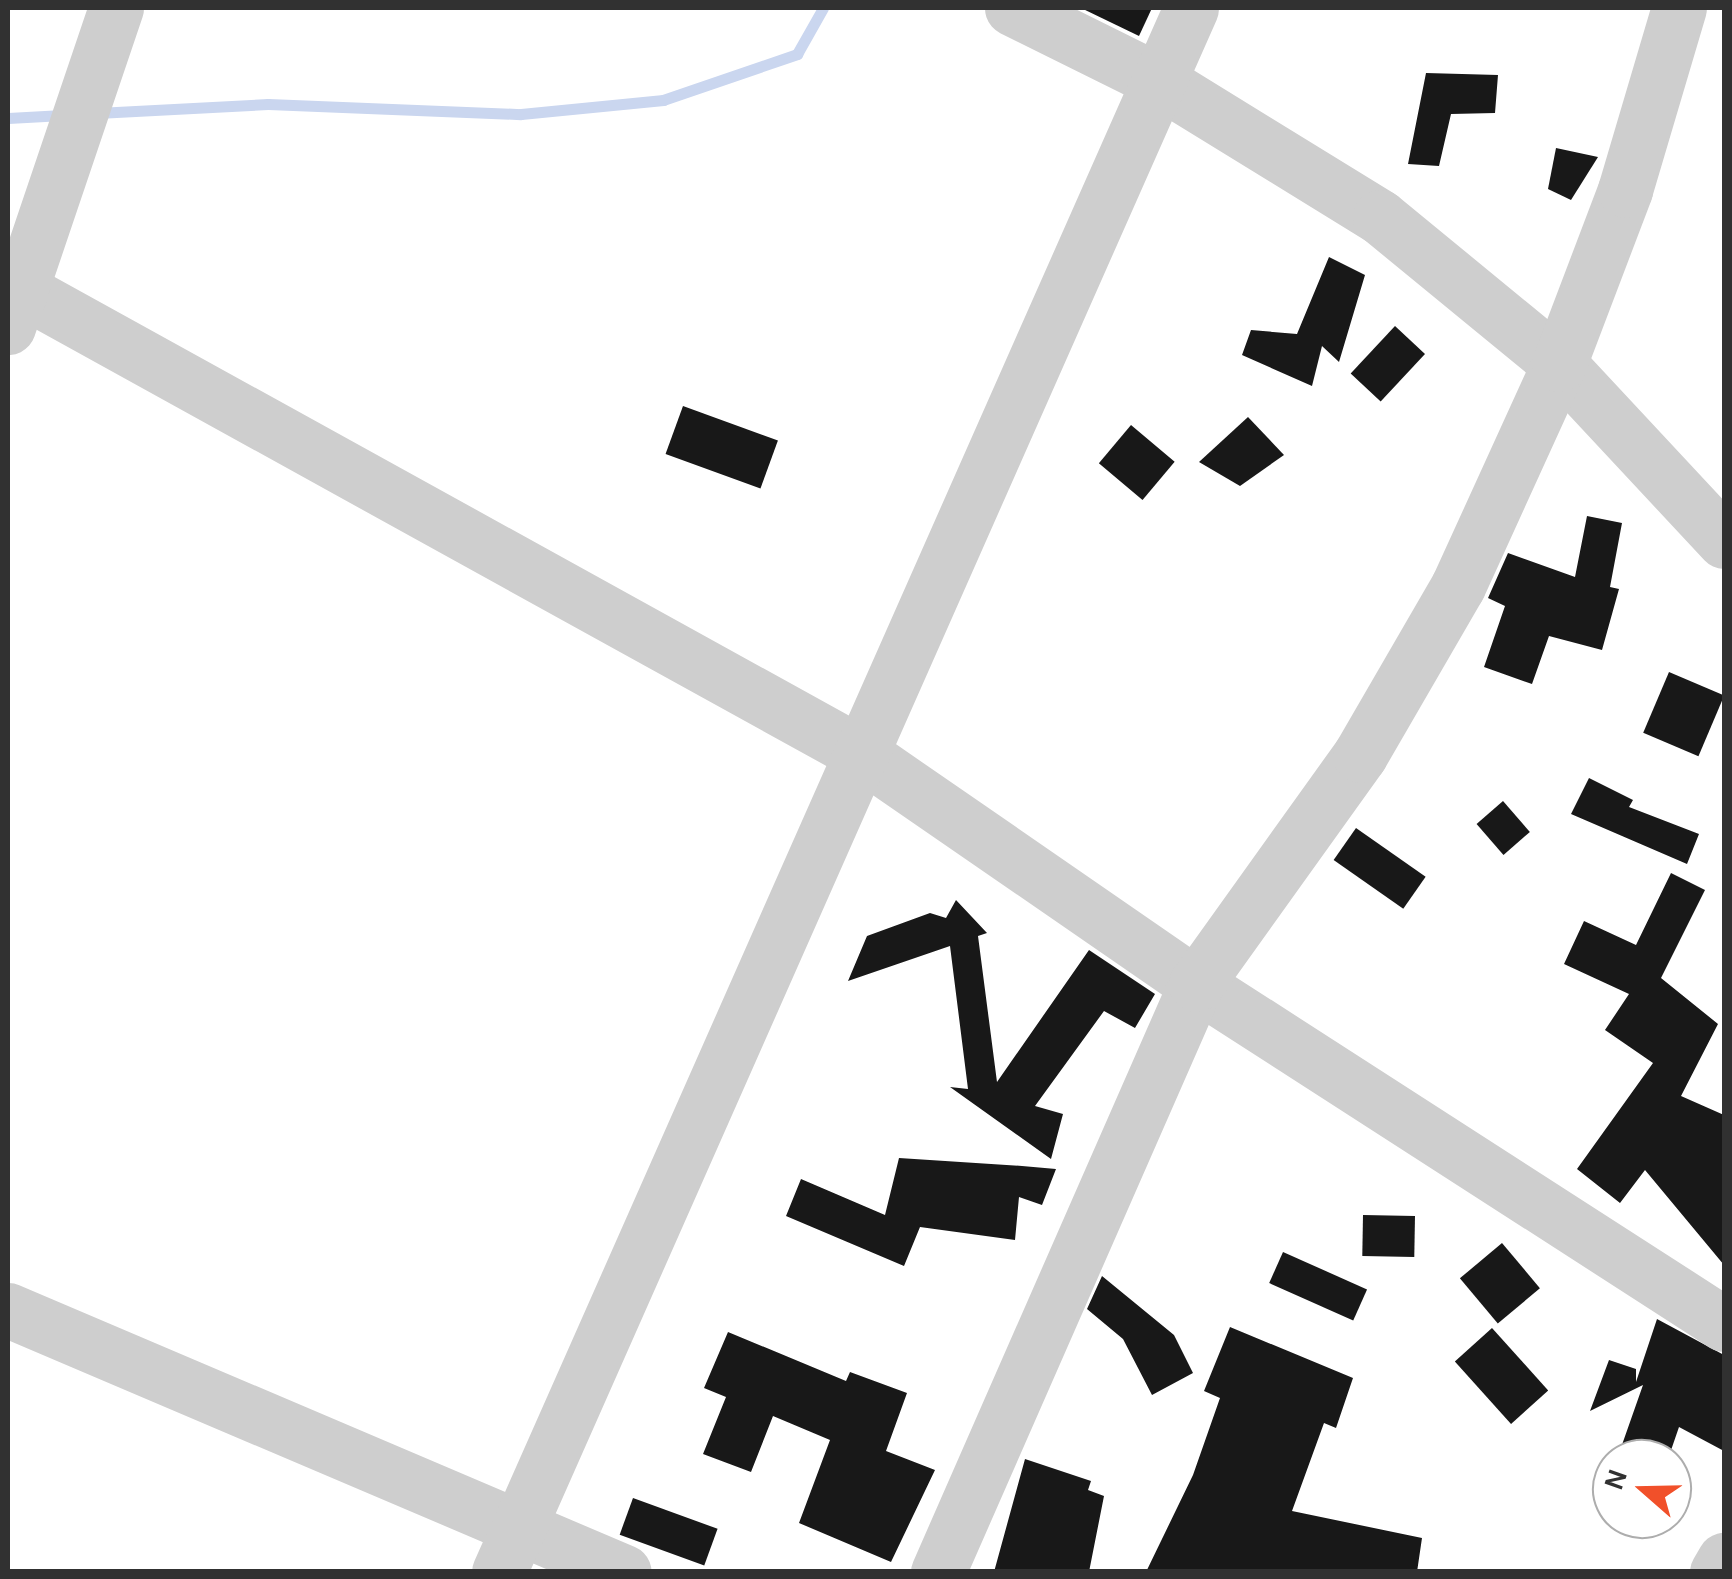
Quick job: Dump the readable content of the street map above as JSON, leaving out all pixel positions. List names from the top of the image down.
{
  "north": "left"
}
